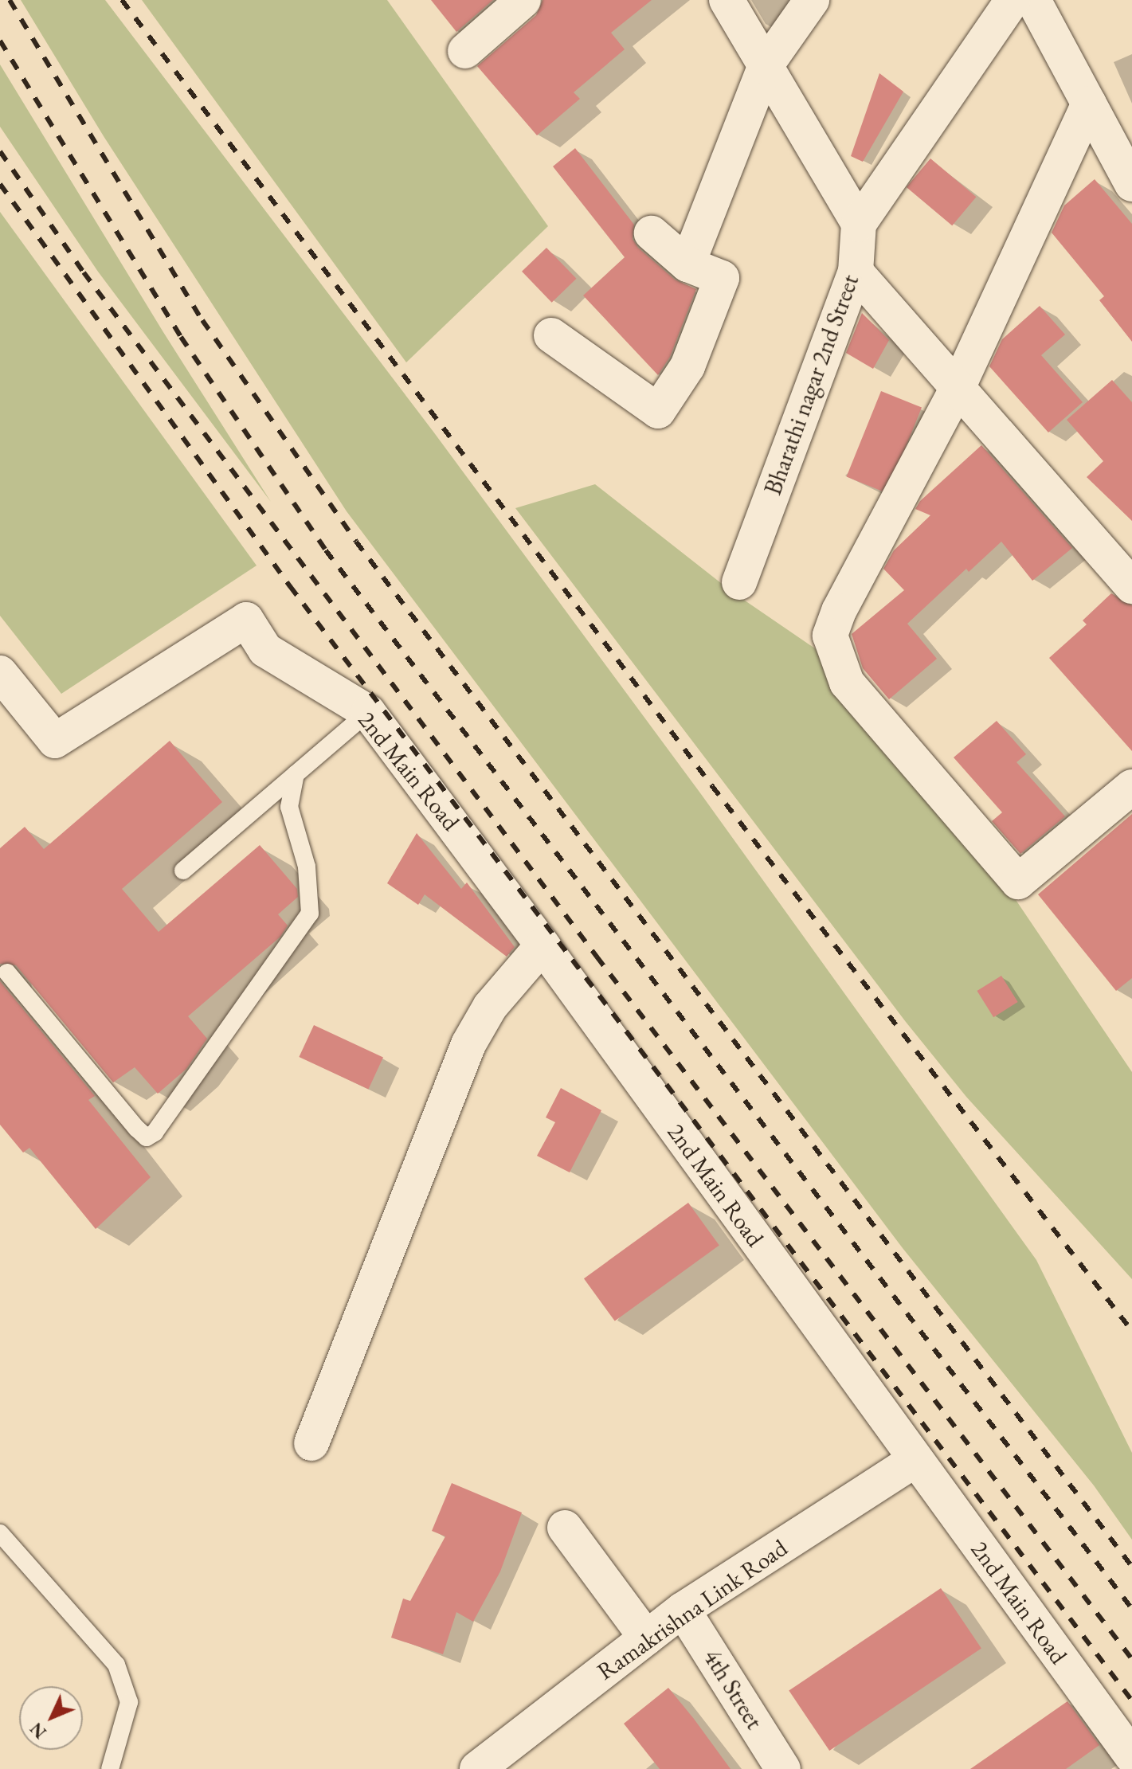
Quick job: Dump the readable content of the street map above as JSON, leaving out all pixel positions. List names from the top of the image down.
{
  "streets": {
    "street": [
      "Bharathi nagar 2nd Street",
      "2nd Main Road",
      "Ramakrishna Link Road",
      "4th Street"
    ]
  },
  "crossings": [
    ["2nd Main Road", "Ramakrishna Link Road"],
    ["Ramakrishna Link Road", "4th Street"]
  ],
  "north": "bottom left"
}
